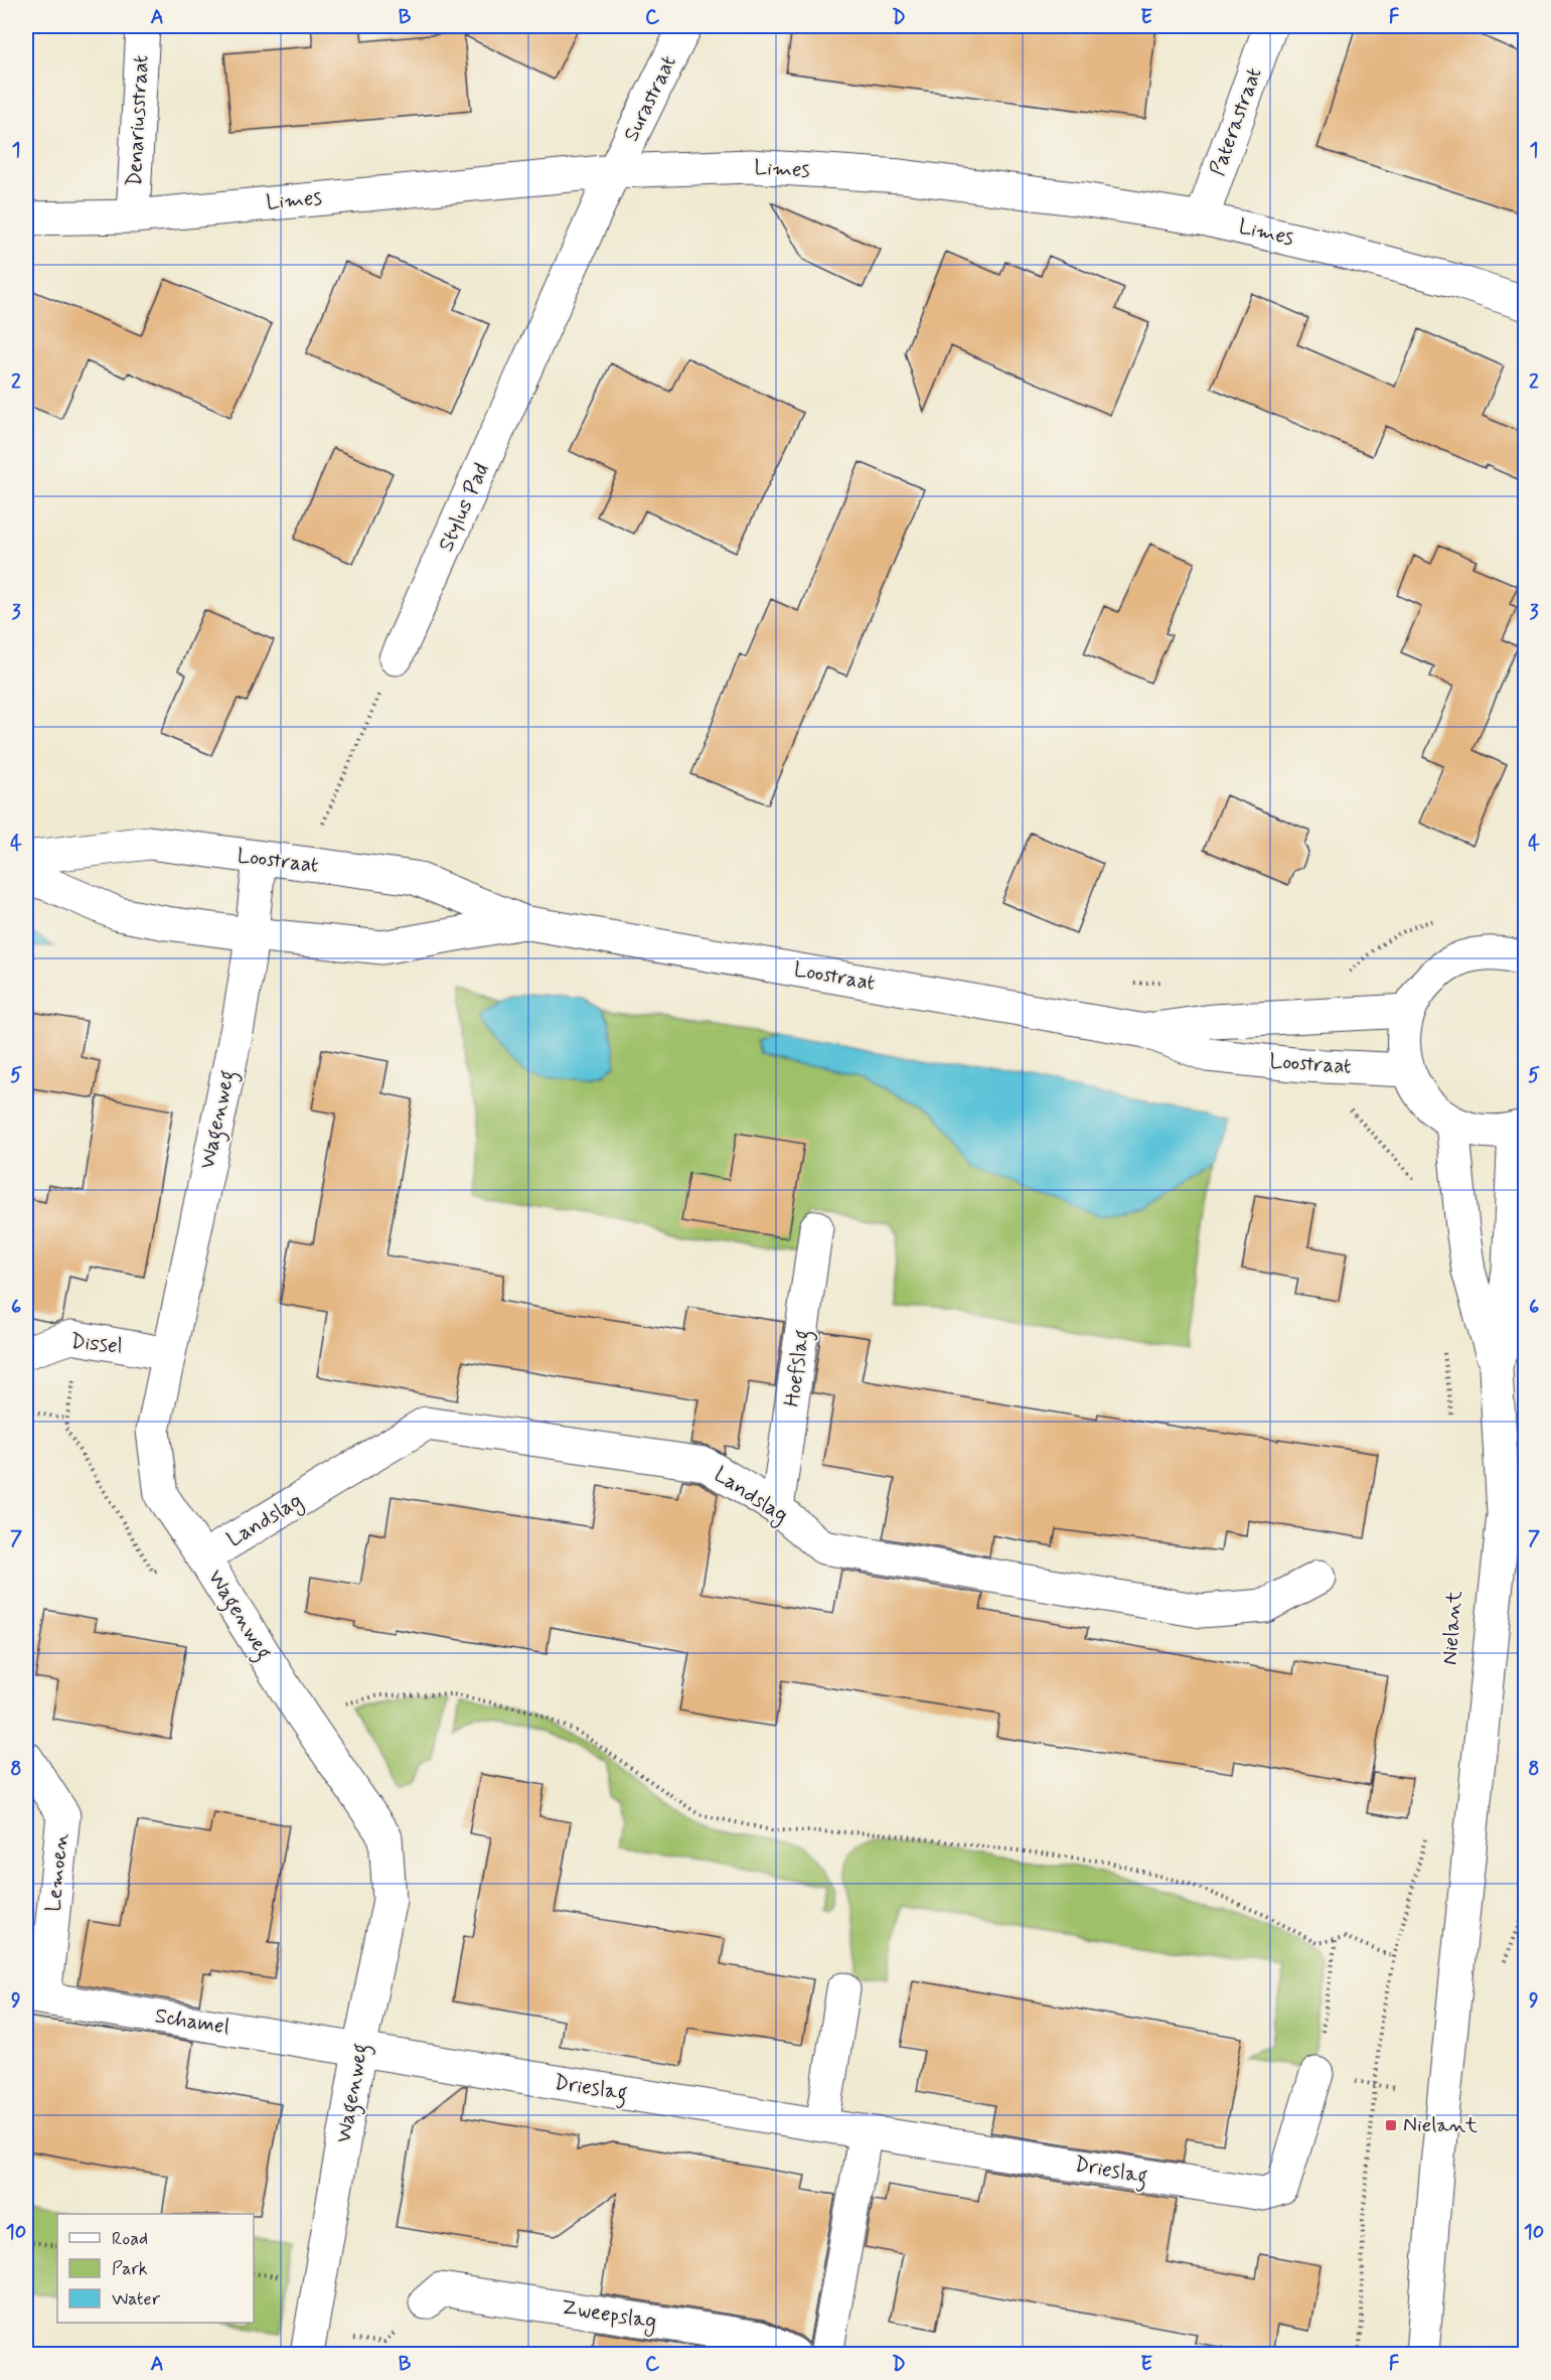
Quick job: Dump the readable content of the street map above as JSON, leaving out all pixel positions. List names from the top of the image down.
{
  "streets": {
    "street": [
      "Surastraat",
      "Denariusstraat",
      "Paterastraat",
      "Limes",
      "Stylus Pad",
      "Loostraat",
      "Wagenweg",
      "Dissel",
      "Hoefslag",
      "Landslag",
      "Nielant",
      "Lemoen",
      "Schamel",
      "Drieslag",
      "Zweepslag"
    ]
  },
  "crossings": [
    ["Surastraat", "Limes"],
    ["Surastraat", "Stylus Pad"],
    ["Denariusstraat", "Limes"],
    ["Paterastraat", "Limes"],
    ["Limes", "Stylus Pad"],
    ["Loostraat", "Wagenweg"],
    ["Wagenweg", "Dissel"],
    ["Wagenweg", "Landslag"],
    ["Wagenweg", "Schamel"],
    ["Wagenweg", "Drieslag"],
    ["Hoefslag", "Landslag"],
    ["Lemoen", "Schamel"],
    ["Schamel", "Drieslag"]
  ],
  "places": {
    "transit": ["Nielant"]
  },
  "legend": ["Road", "Park", "Water"],
  "grid": {
    "columns": [
      "A",
      "B",
      "C",
      "D",
      "E",
      "F"
    ],
    "rows": [
      "1",
      "2",
      "3",
      "4",
      "5",
      "6",
      "7",
      "8",
      "9",
      "10"
    ]
  }
}
